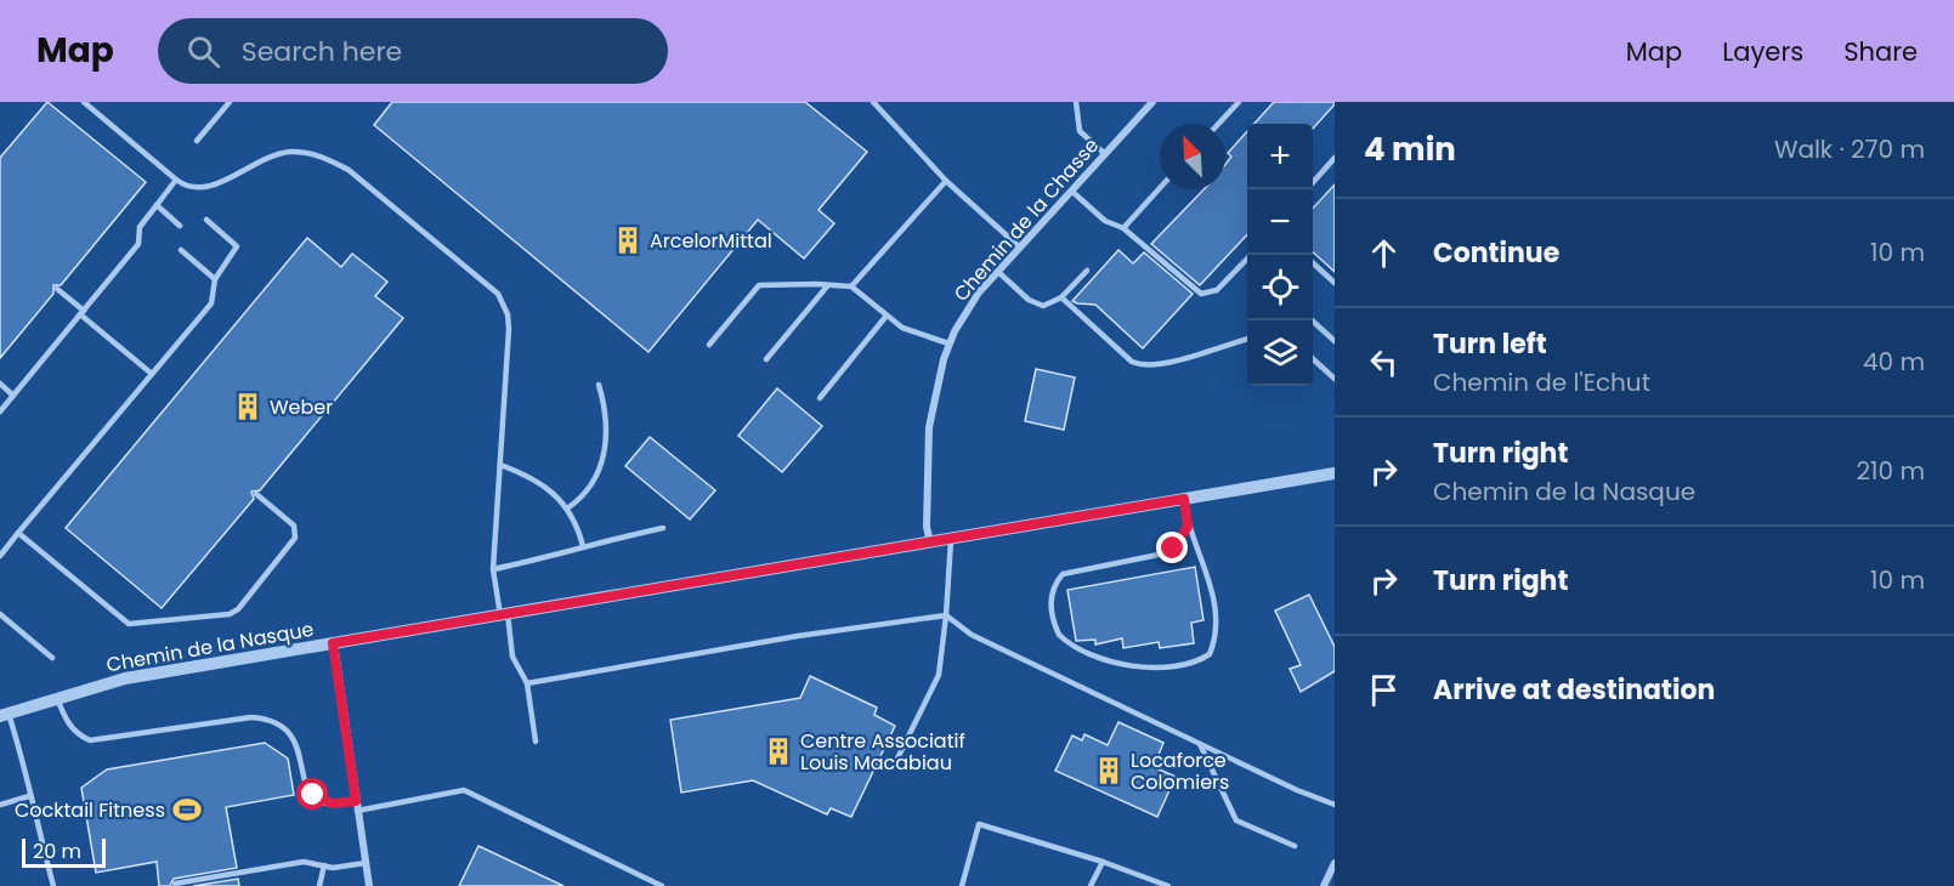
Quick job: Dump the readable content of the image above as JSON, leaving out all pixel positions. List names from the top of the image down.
{
  "streets": {
    "street": ["Chemin de la Chasse", "Chemin de la Nasque"]
  },
  "crossings": [
    ["Chemin de la Chasse", "Chemin de la Nasque"]
  ],
  "places": {
    "building": [
      "ArcelorMittal",
      "Weber",
      "Centre Associatif Louis Macabiau",
      "Locaforce Colomiers"
    ],
    "sports": ["Cocktail Fitness"]
  },
  "scale_bar": "20 m",
  "north": "top left",
  "page": {
    "header": "Map",
    "search": "Search here",
    "nav": ["Map", "Layers", "Share"],
    "heading": ["4 min", "Walk · 270 m"],
    "map_buttons": ["+", "−"],
    "list": [
      ["Continue", "10 m"],
      ["Turn left", "Chemin de l'Echut", "40 m"],
      ["Turn right", "Chemin de la Nasque", "210 m"],
      ["Turn right", "10 m"],
      "Arrive at destination"
    ],
    "scale": "20 m"
  }
}
